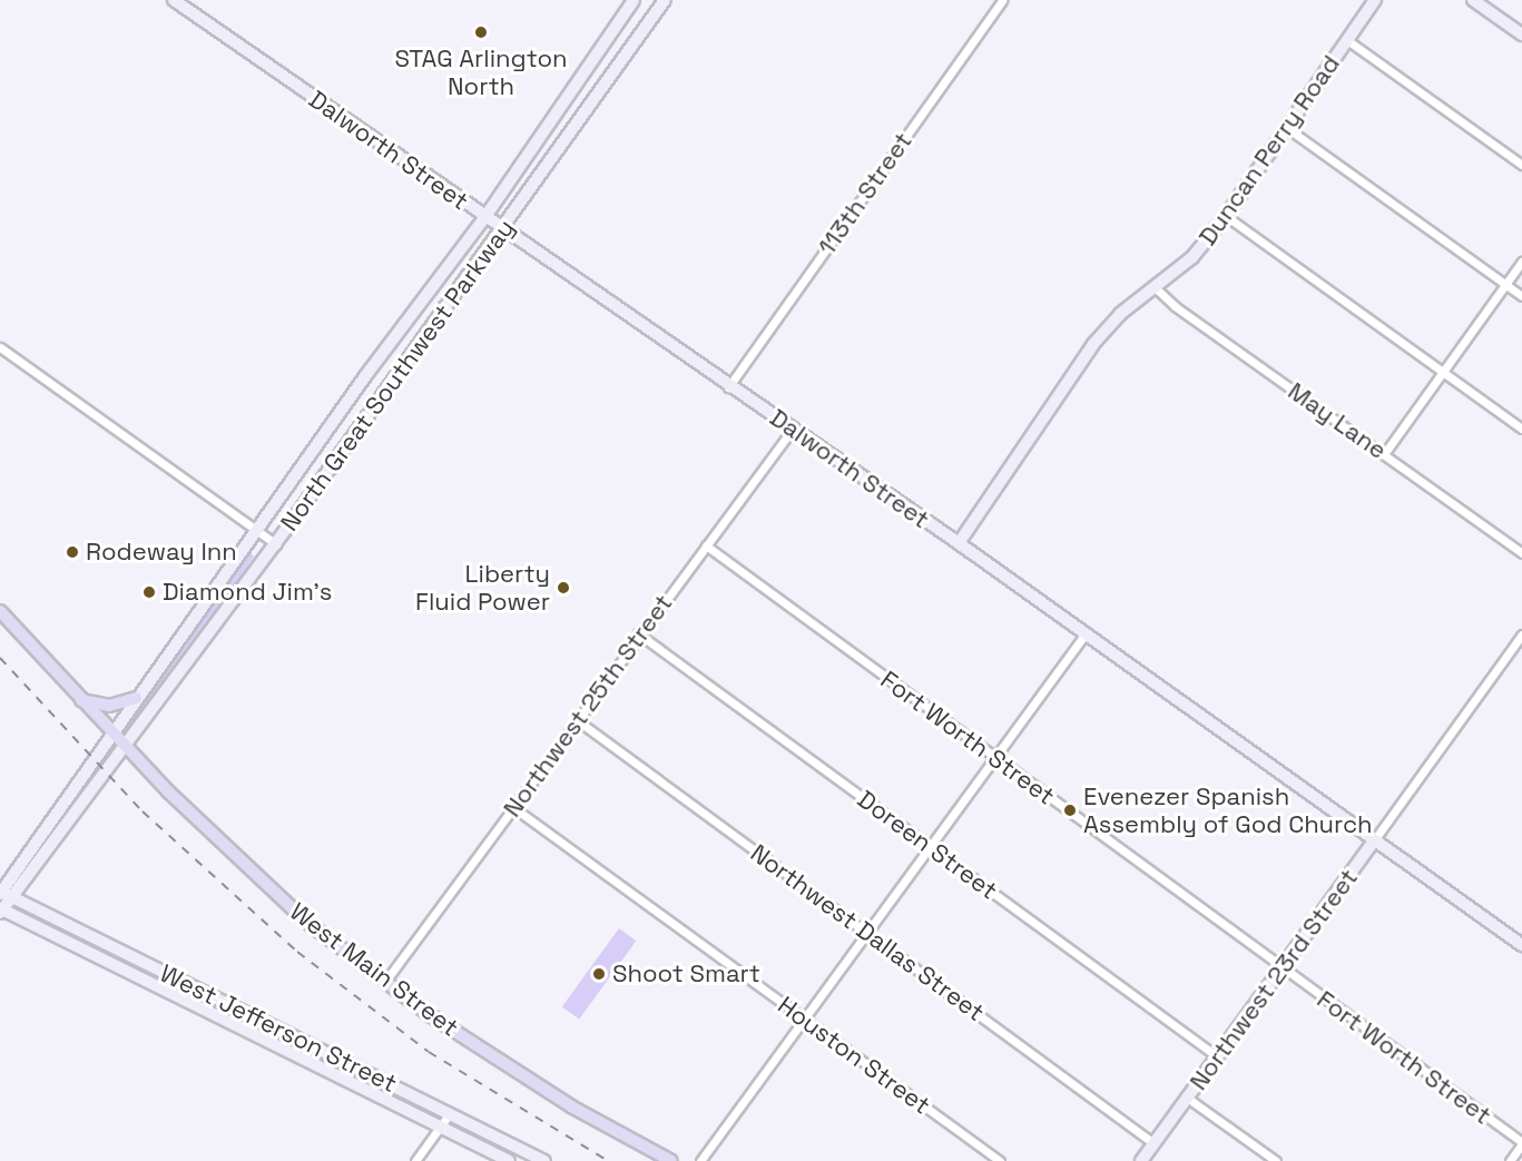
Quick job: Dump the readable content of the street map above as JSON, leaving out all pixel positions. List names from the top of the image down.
{
  "streets": {
    "main road": [
      "Dalworth Street",
      "Duncan Perry Road",
      "North Great Southwest Parkway",
      "West Main Street",
      "Northwest 23rd Street",
      "West Jefferson Street"
    ],
    "street": [
      "113th Street",
      "May Lane",
      "Northwest 25th Street",
      "Fort Worth Street",
      "Doreen Street",
      "Northwest Dallas Street",
      "Houston Street"
    ]
  },
  "crossings": [
    ["Dalworth Street", "Duncan Perry Road"],
    ["Dalworth Street", "113th Street"],
    ["Dalworth Street", "North Great Southwest Parkway"],
    ["Dalworth Street", "Northwest 25th Street"],
    ["Dalworth Street", "Northwest 23rd Street"],
    ["Duncan Perry Road", "May Lane"],
    ["North Great Southwest Parkway", "West Main Street"],
    ["North Great Southwest Parkway", "West Jefferson Street"],
    ["Northwest 25th Street", "Fort Worth Street"],
    ["Northwest 25th Street", "Doreen Street"],
    ["Northwest 25th Street", "Northwest Dallas Street"],
    ["Northwest 25th Street", "West Main Street"],
    ["Northwest 25th Street", "Houston Street"],
    ["Fort Worth Street", "Northwest 23rd Street"],
    ["Doreen Street", "Northwest 23rd Street"],
    ["Northwest Dallas Street", "Northwest 23rd Street"]
  ],
  "places": [
    "STAG Arlington North",
    "Rodeway Inn",
    "Liberty Fluid Power",
    "Diamond Jim's",
    "Evenezer Spanish Assembly of God Church",
    "Shoot Smart"
  ]
}
